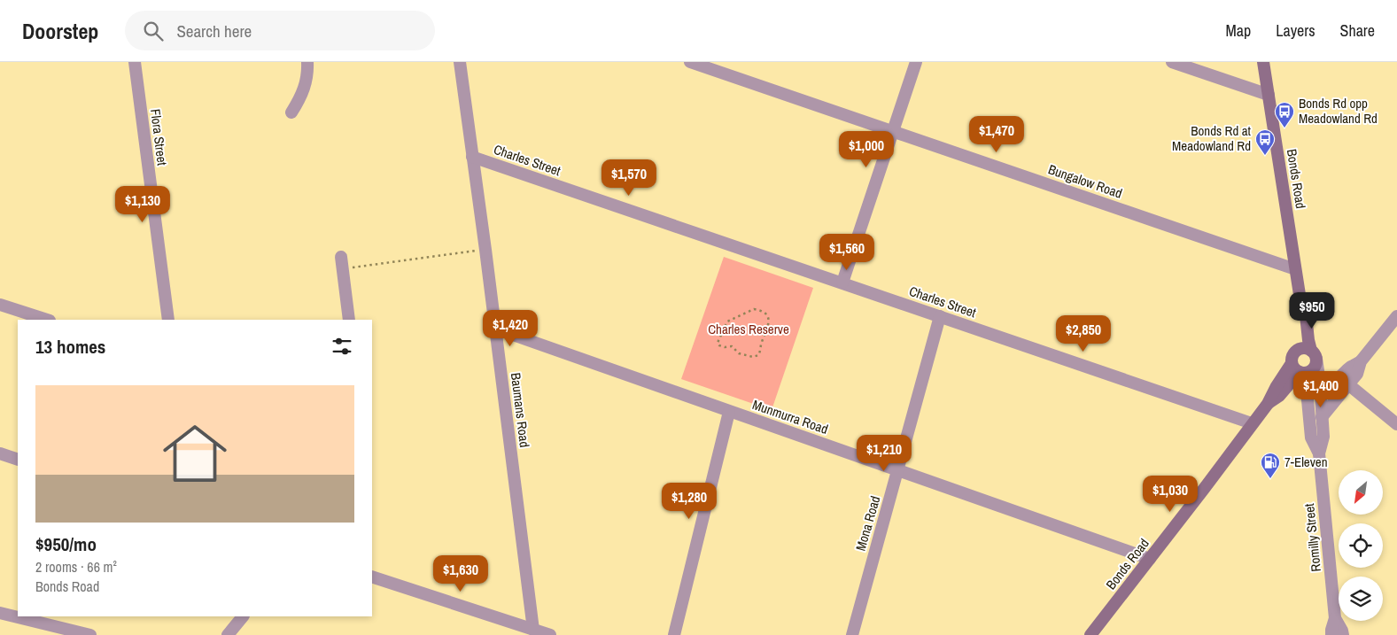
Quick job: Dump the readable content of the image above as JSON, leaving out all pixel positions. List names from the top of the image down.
{
  "streets": {
    "main road": ["Bonds Road"],
    "street": [
      "Flora Street",
      "Charles Street",
      "Bungalow Road",
      "Baumans Road",
      "Munmurra Road",
      "Mona Road",
      "Romilly Street"
    ]
  },
  "crossings": [
    ["Charles Street", "Bonds Road"],
    ["Charles Street", "Baumans Road"],
    ["Charles Street", "Mona Road"],
    ["Bonds Road", "Bungalow Road"],
    ["Bonds Road", "Munmurra Road"],
    ["Bonds Road", "Romilly Street"],
    ["Baumans Road", "Munmurra Road"],
    ["Munmurra Road", "Mona Road"]
  ],
  "parks": ["Charles Reserve"],
  "places": {
    "bus stop": ["Bonds Rd opp Meadowland Rd", "Bonds Rd at Meadowland Rd"],
    "fuel station": ["7-Eleven"]
  },
  "north": "bottom left",
  "page": {
    "header": "Doorstep",
    "search": "Search here",
    "nav": ["Map", "Layers", "Share"],
    "price": [
      "$1,470",
      "$1,000",
      "$1,570",
      "$1,130",
      "$1,560",
      "$950",
      "$1,420",
      "$2,850",
      "$1,400",
      "$1,210",
      "$1,030",
      "$1,280",
      "$1,630"
    ],
    "heading": "13 homes",
    "list": [
      {
        "name": "$950/mo",
        "note": "2 rooms · 66 m² · Bonds Road"
      }
    ]
  }
}
